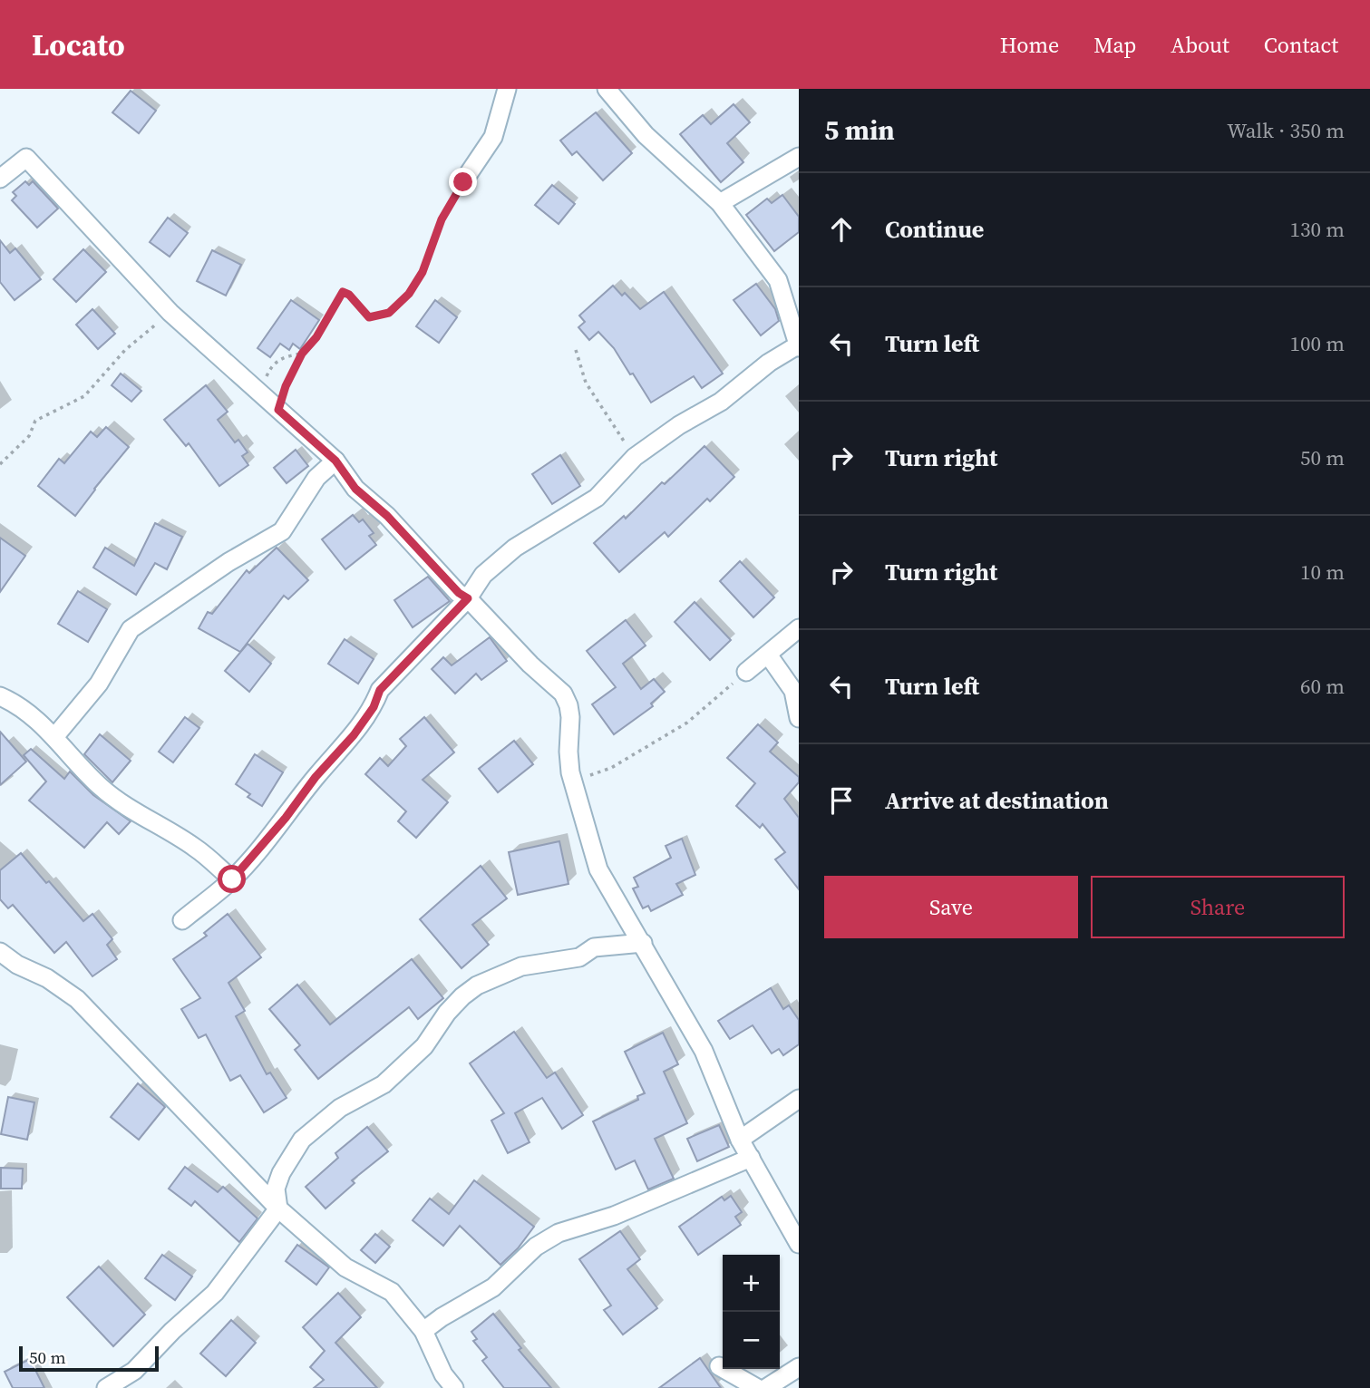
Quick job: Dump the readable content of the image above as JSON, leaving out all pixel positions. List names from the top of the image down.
{
  "scale_bar": "50 m",
  "page": {
    "header": "Locato",
    "nav": [
      "Home",
      "Map",
      "About",
      "Contact"
    ],
    "heading": ["5 min", "Walk · 350 m"],
    "list": [
      ["Continue", "130 m"],
      ["Turn left", "100 m"],
      ["Turn right", "50 m"],
      ["Turn right", "10 m"],
      ["Turn left", "60 m"],
      "Arrive at destination"
    ],
    "buttons": ["Save", "Share"],
    "map_buttons": ["+", "−"],
    "scale": "50 m"
  }
}
